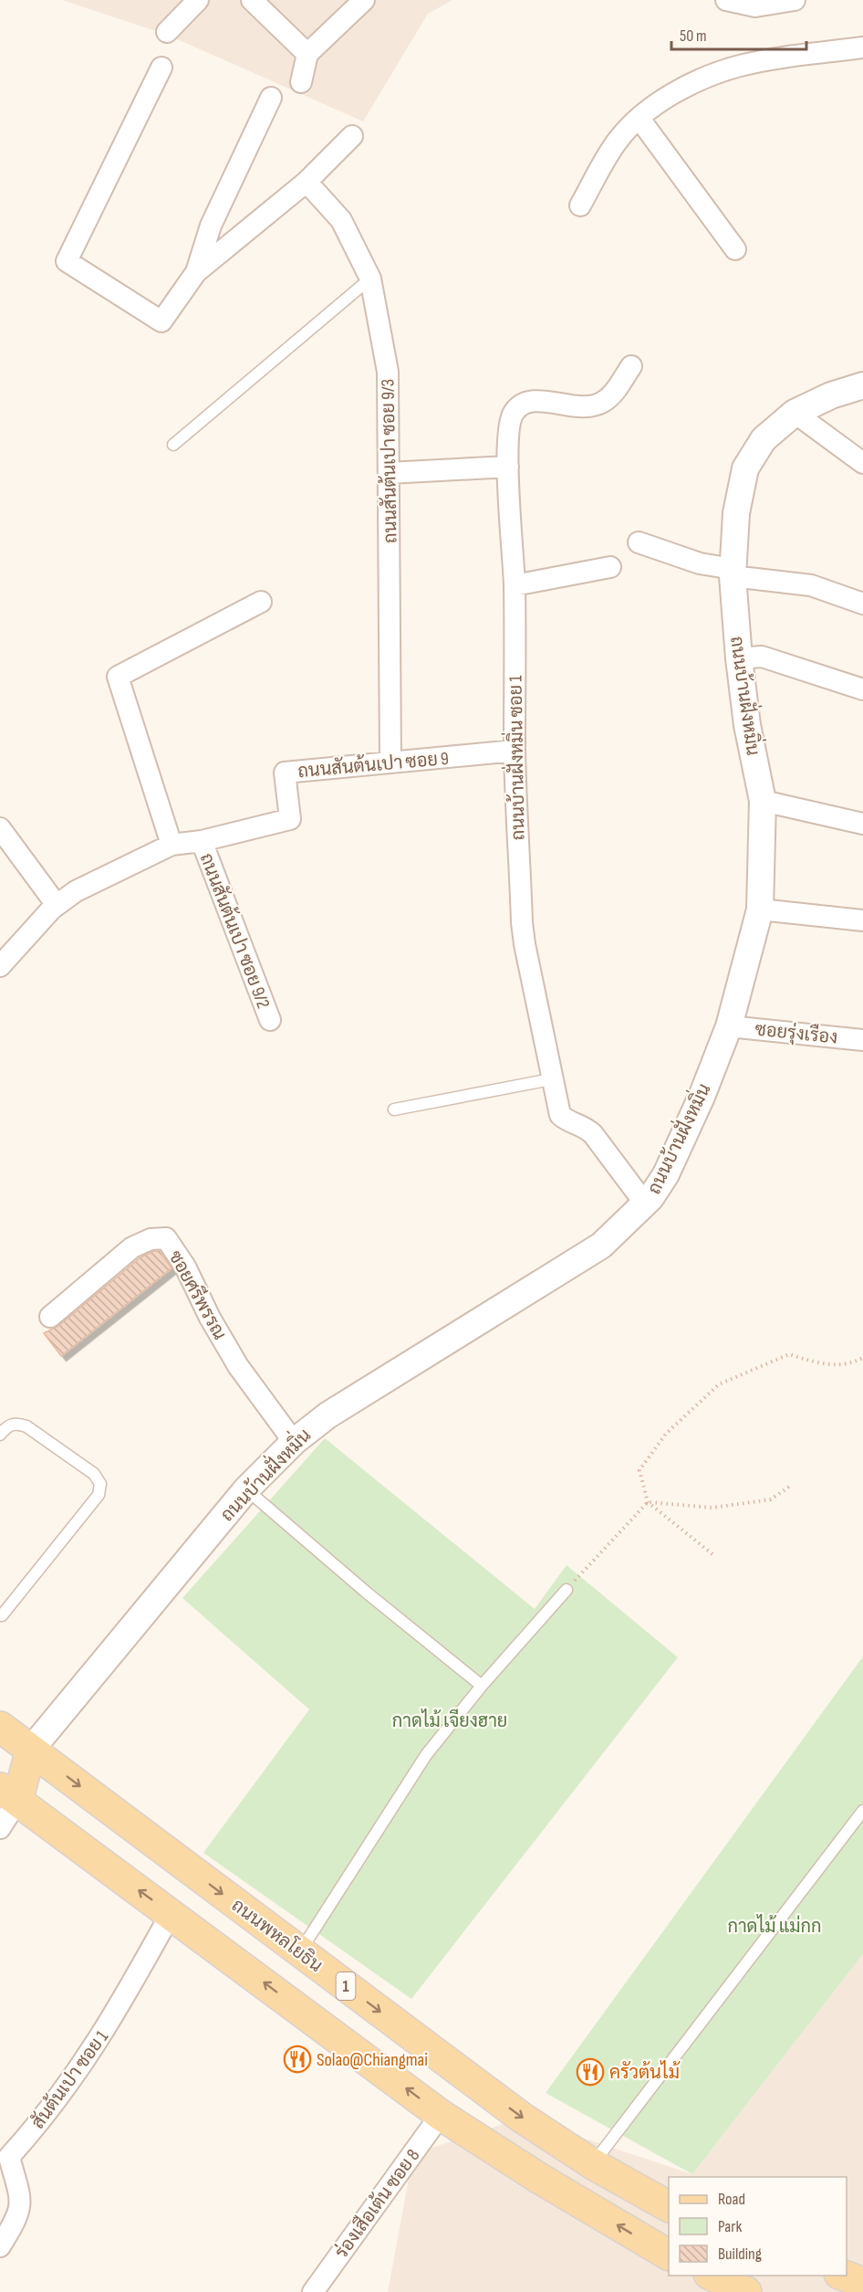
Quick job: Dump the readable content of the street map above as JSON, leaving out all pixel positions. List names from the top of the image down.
{
  "streets": {
    "main road": ["ถนนพหลโยธิน", "1"],
    "street": [
      "ถนนสันต้นเปา ซอย 9/3",
      "ถนนบ้านฝั่งหมิ่น",
      "ถนนบ้านฝั่งหมิ่น ซอย 1",
      "ถนนสันต้นเปา ซอย 9",
      "ถนนสันต้นเปา ซอย 9/2",
      "ซอยรุ่งเรือง",
      "ซอยศรีพรรณ",
      "สันต้นเปา ซอย 1",
      "ร่องเสือเต้น ซอย 8"
    ]
  },
  "crossings": [
    ["ถนนสันต้นเปา ซอย 9/3", "ถนนสันต้นเปา ซอย 9"],
    ["ถนนบ้านฝั่งหมิ่น", "ถนนบ้านฝั่งหมิ่น ซอย 1"],
    ["ถนนบ้านฝั่งหมิ่น", "ซอยรุ่งเรือง"],
    ["ถนนบ้านฝั่งหมิ่น", "ซอยศรีพรรณ"],
    ["ถนนบ้านฝั่งหมิ่น", "ถนนพหลโยธิน"],
    ["ถนนบ้านฝั่งหมิ่น ซอย 1", "ถนนสันต้นเปา ซอย 9"],
    ["ถนนสันต้นเปา ซอย 9", "ถนนสันต้นเปา ซอย 9/2"]
  ],
  "parks": ["กาดไม้ เจียงฮาย", "กาดไม้ แม่กก"],
  "places": {
    "restaurant": ["Solao@Chiangmai", "ครัวต้นไม้"]
  },
  "legend": ["Road", "Park", "Building"],
  "scale_bar": "50 m"
}
